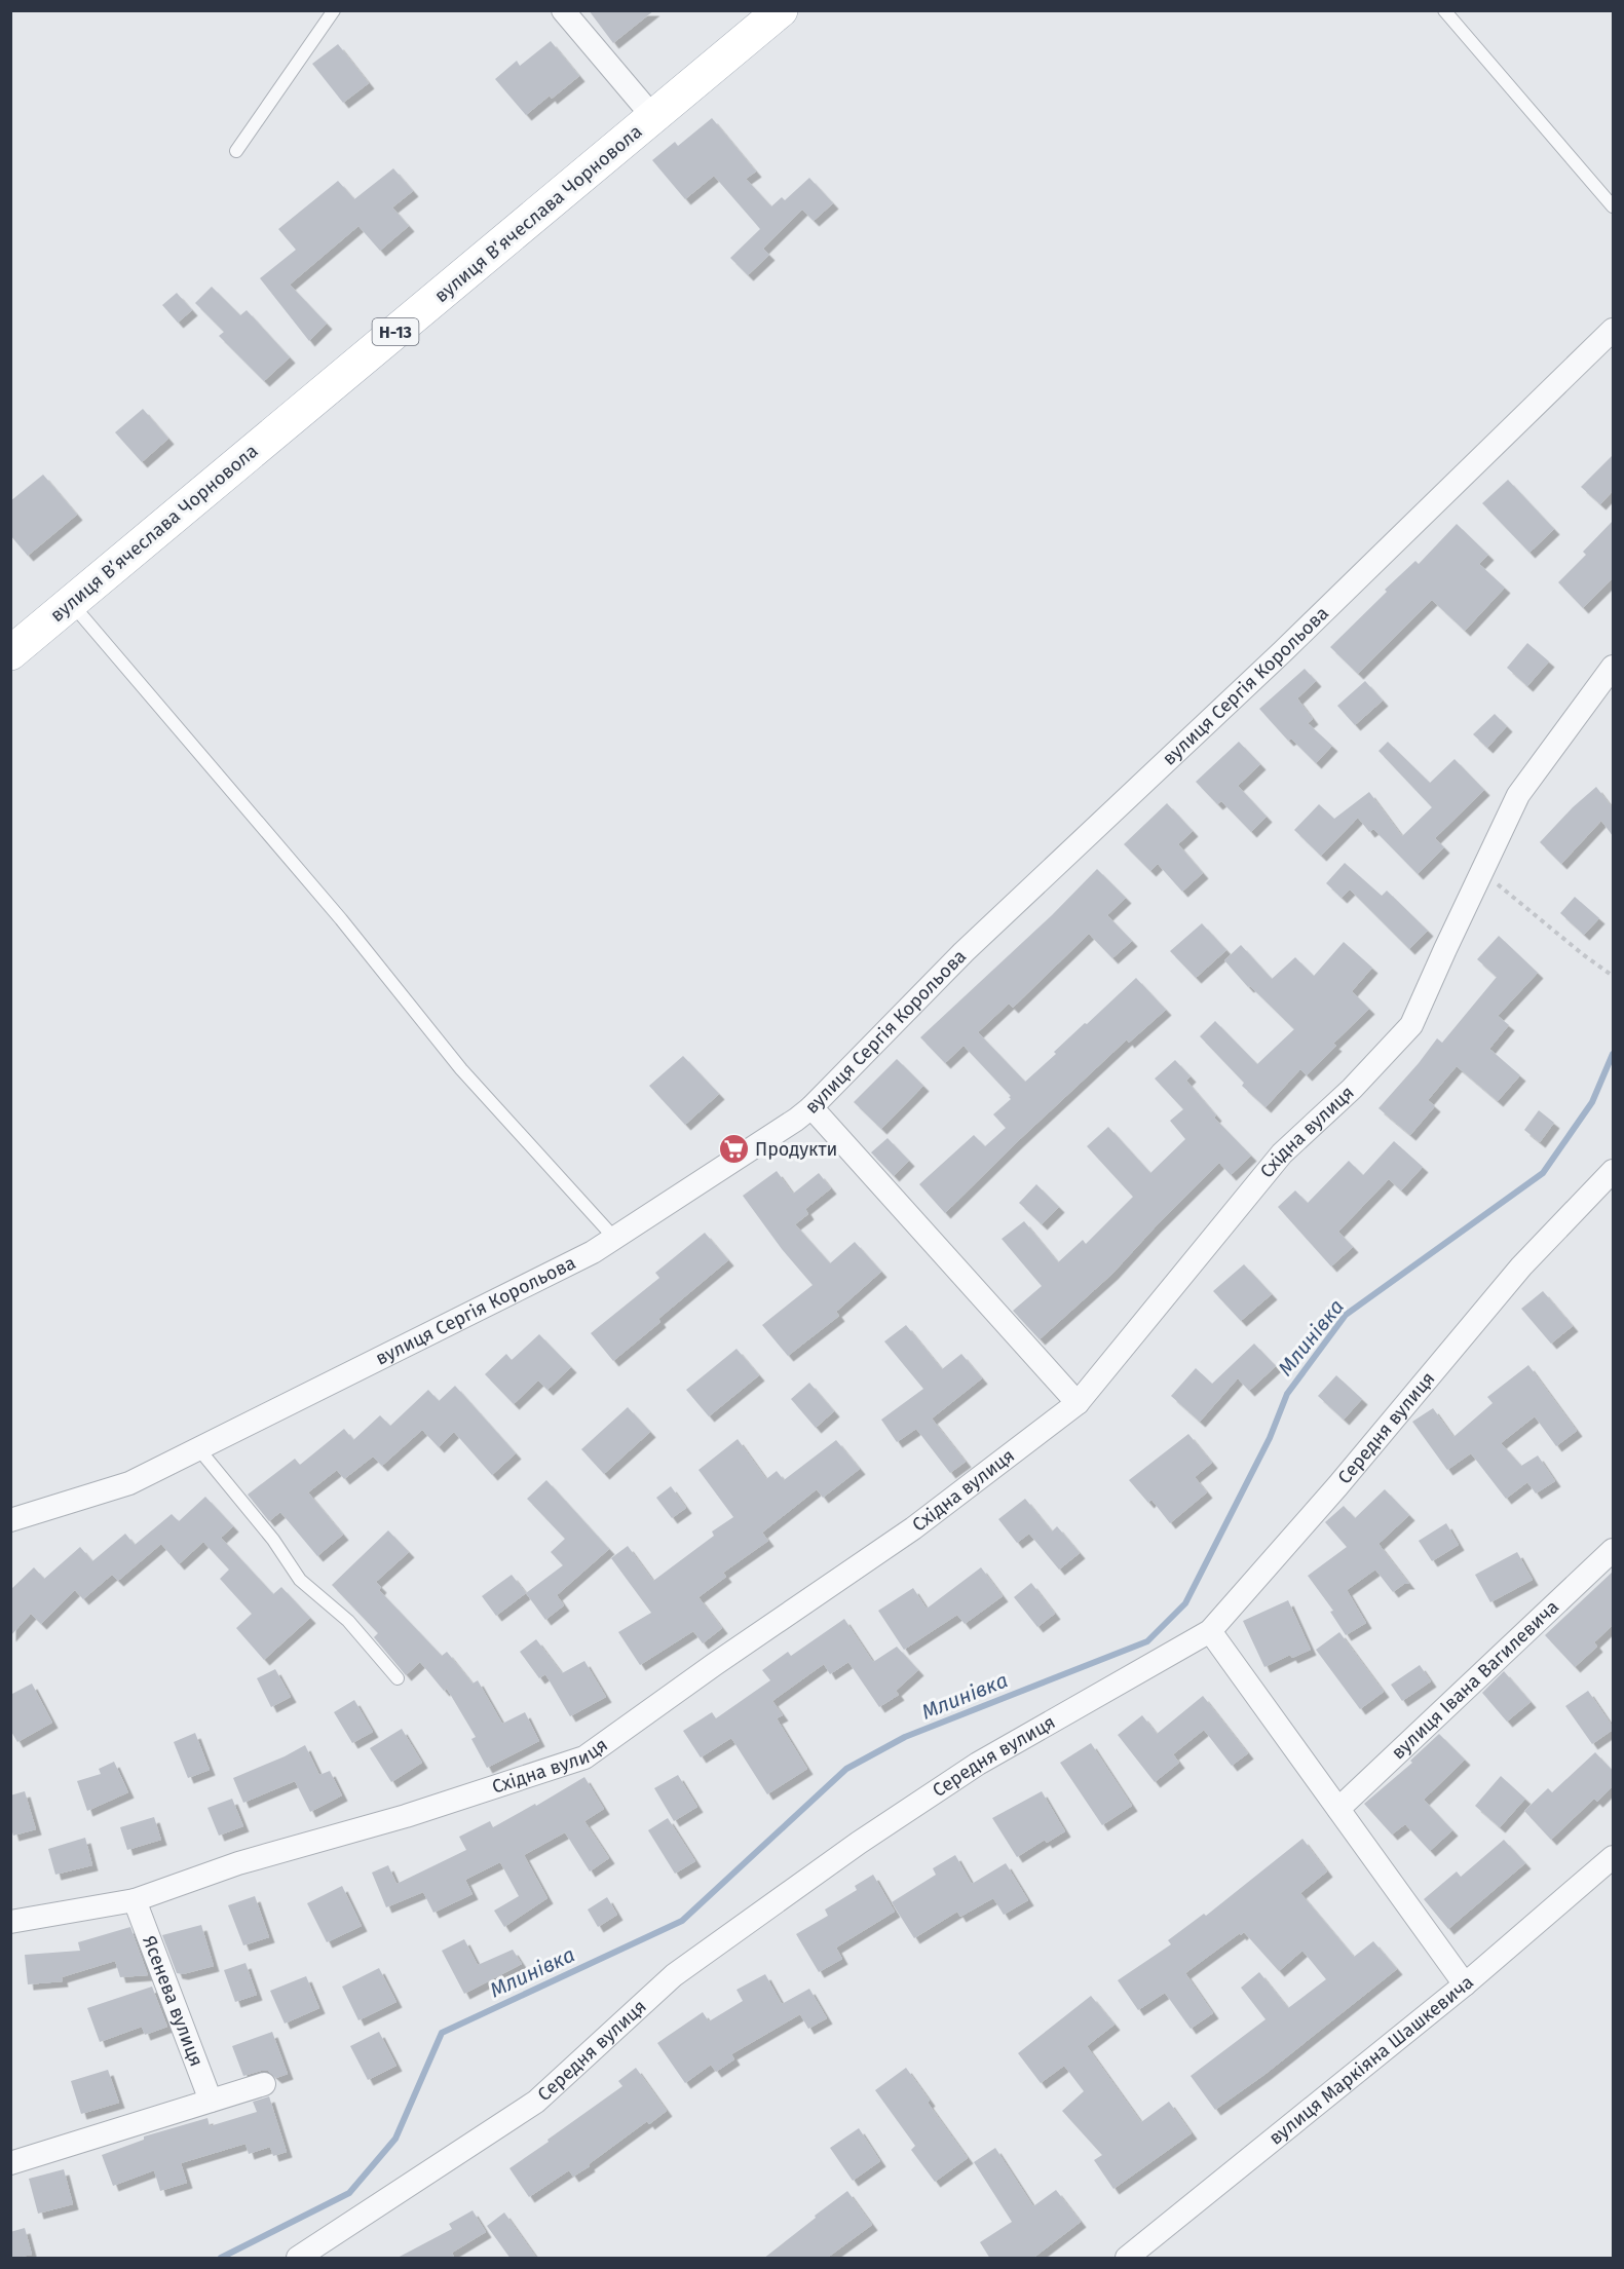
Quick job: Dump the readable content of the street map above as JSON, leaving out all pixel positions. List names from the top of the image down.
{
  "streets": {
    "main road": ["вулиця Вʼячеслава Чорновола", "Н-13"],
    "street": [
      "вулиця Сергія Корольова",
      "Східна вулиця",
      "Середня вулиця",
      "вулиця Івана Вагилевича",
      "Ясенева вулиця",
      "вулиця Маркіяна Шашкевича"
    ]
  },
  "crossings": [
    ["Східна вулиця", "Ясенева вулиця"]
  ],
  "water": ["Млинівка"],
  "places": {
    "supermarket": ["Продукти"]
  }
}
